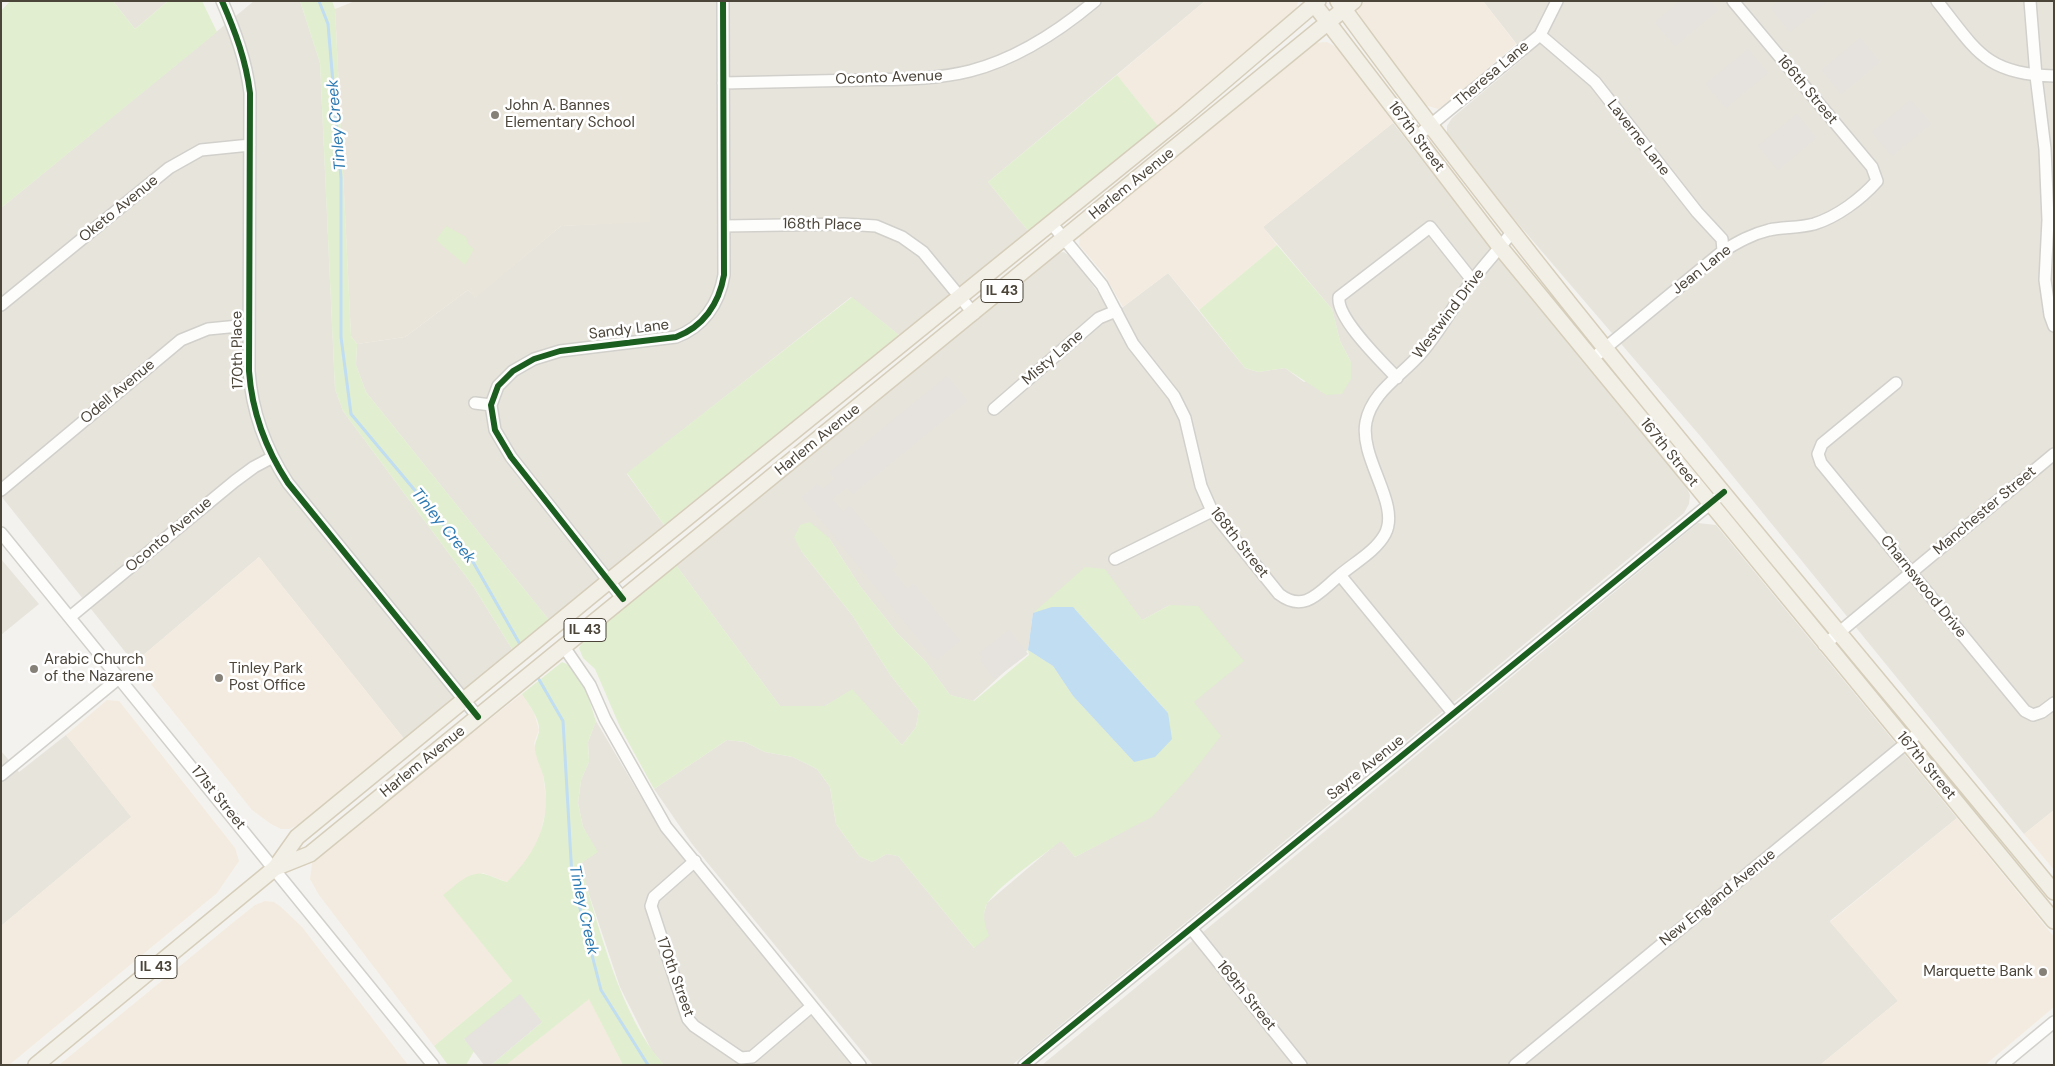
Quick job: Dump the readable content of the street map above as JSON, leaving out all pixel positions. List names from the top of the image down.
{
  "streets": {
    "main road": ["167th Street", "Harlem Avenue", "IL 43"],
    "street": [
      "Theresa Lane",
      "Oconto Avenue",
      "166th Street",
      "Laverne Lane",
      "Oketo Avenue",
      "168th Place",
      "Jean Lane",
      "Westwind Drive",
      "Sandy Lane",
      "170th Place",
      "Misty Lane",
      "Odell Avenue",
      "Manchester Street",
      "168th Street",
      "Charnswood Drive",
      "Sayre Avenue",
      "171st Street",
      "New England Avenue",
      "170th Street",
      "169th Street"
    ]
  },
  "crossings": [
    ["Theresa Lane", "167th Street"],
    ["Theresa Lane", "Laverne Lane"],
    ["Oconto Avenue", "Sandy Lane"],
    ["Oconto Avenue", "170th Place"],
    ["Oconto Avenue", "171st Street"],
    ["166th Street", "Jean Lane"],
    ["167th Street", "Harlem Avenue"],
    ["167th Street", "Jean Lane"],
    ["167th Street", "Westwind Drive"],
    ["167th Street", "Manchester Street"],
    ["167th Street", "Sayre Avenue"],
    ["167th Street", "New England Avenue"],
    ["Laverne Lane", "Jean Lane"],
    ["Harlem Avenue", "168th Place"],
    ["Harlem Avenue", "170th Place"],
    ["Harlem Avenue", "168th Street"],
    ["Harlem Avenue", "171st Street"],
    ["Oketo Avenue", "170th Place"],
    ["168th Place", "Sandy Lane"],
    ["Westwind Drive", "168th Street"],
    ["170th Place", "Odell Avenue"],
    ["Misty Lane", "168th Street"],
    ["Manchester Street", "Charnswood Drive"],
    ["Sayre Avenue", "169th Street"]
  ],
  "water": ["Tinley Creek"],
  "places": [
    "John A. Bannes Elementary School",
    "Arabic Church of the Nazarene",
    "Tinley Park Post Office",
    "Marquette Bank"
  ]
}
